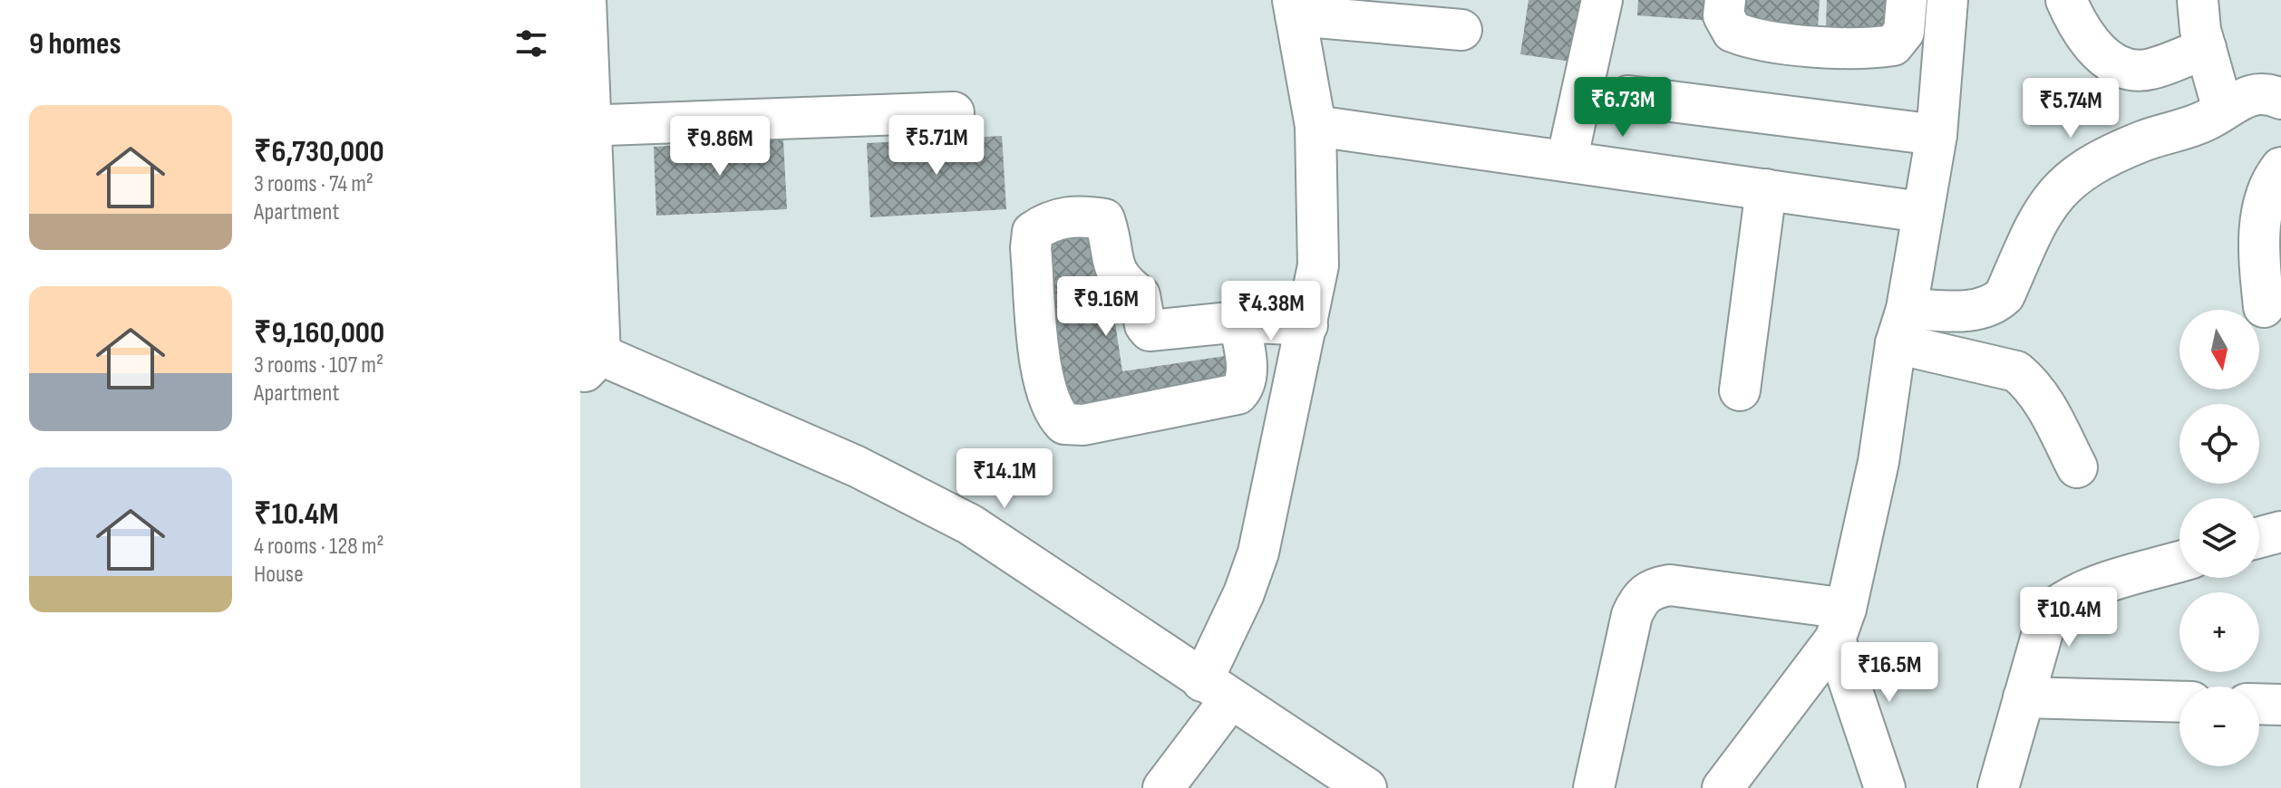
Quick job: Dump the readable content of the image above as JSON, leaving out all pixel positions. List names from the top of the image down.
{
  "north": "bottom",
  "page": {
    "heading": "9 homes",
    "price": [
      "₹6.73M",
      "₹5.74M",
      "₹5.71M",
      "₹9.86M",
      "₹9.16M",
      "₹4.38M",
      "₹14.1M",
      "₹10.4M",
      "₹16.5M"
    ],
    "list": [
      {
        "name": "₹6,730,000",
        "note": "3 rooms · 74 m² · Apartment"
      },
      {
        "name": "₹9,160,000",
        "note": "3 rooms · 107 m² · Apartment"
      },
      {
        "name": "₹10.4M",
        "note": "4 rooms · 128 m² · House"
      }
    ],
    "map_buttons": ["+", "−"]
  }
}
